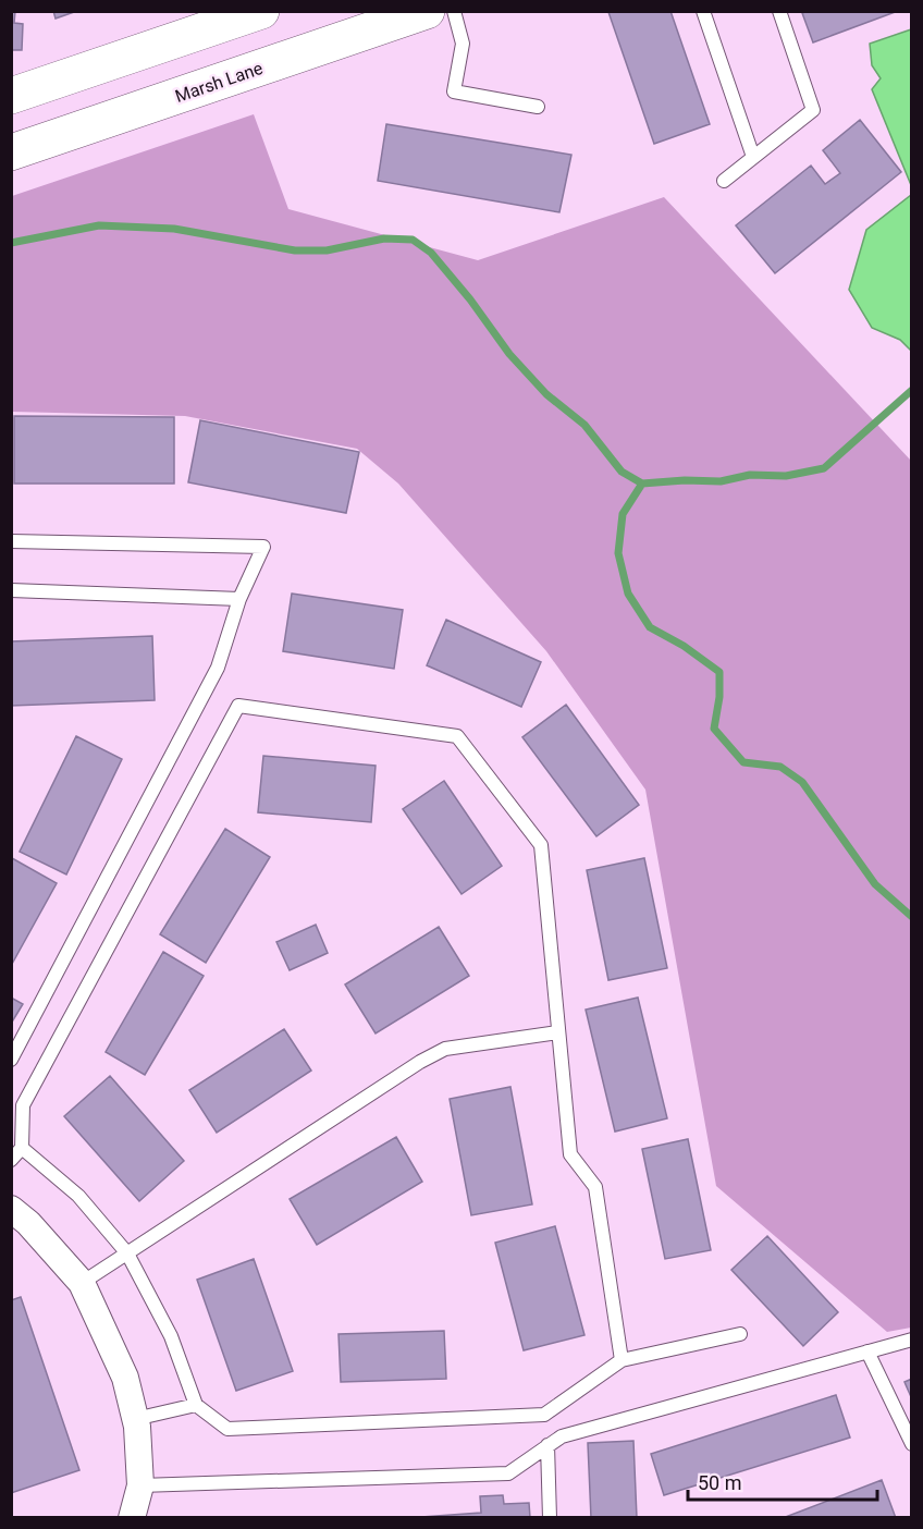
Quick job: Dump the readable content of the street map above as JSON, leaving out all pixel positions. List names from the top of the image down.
{
  "streets": {
    "main road": ["Marsh Lane"]
  },
  "scale_bar": "50 m"
}
